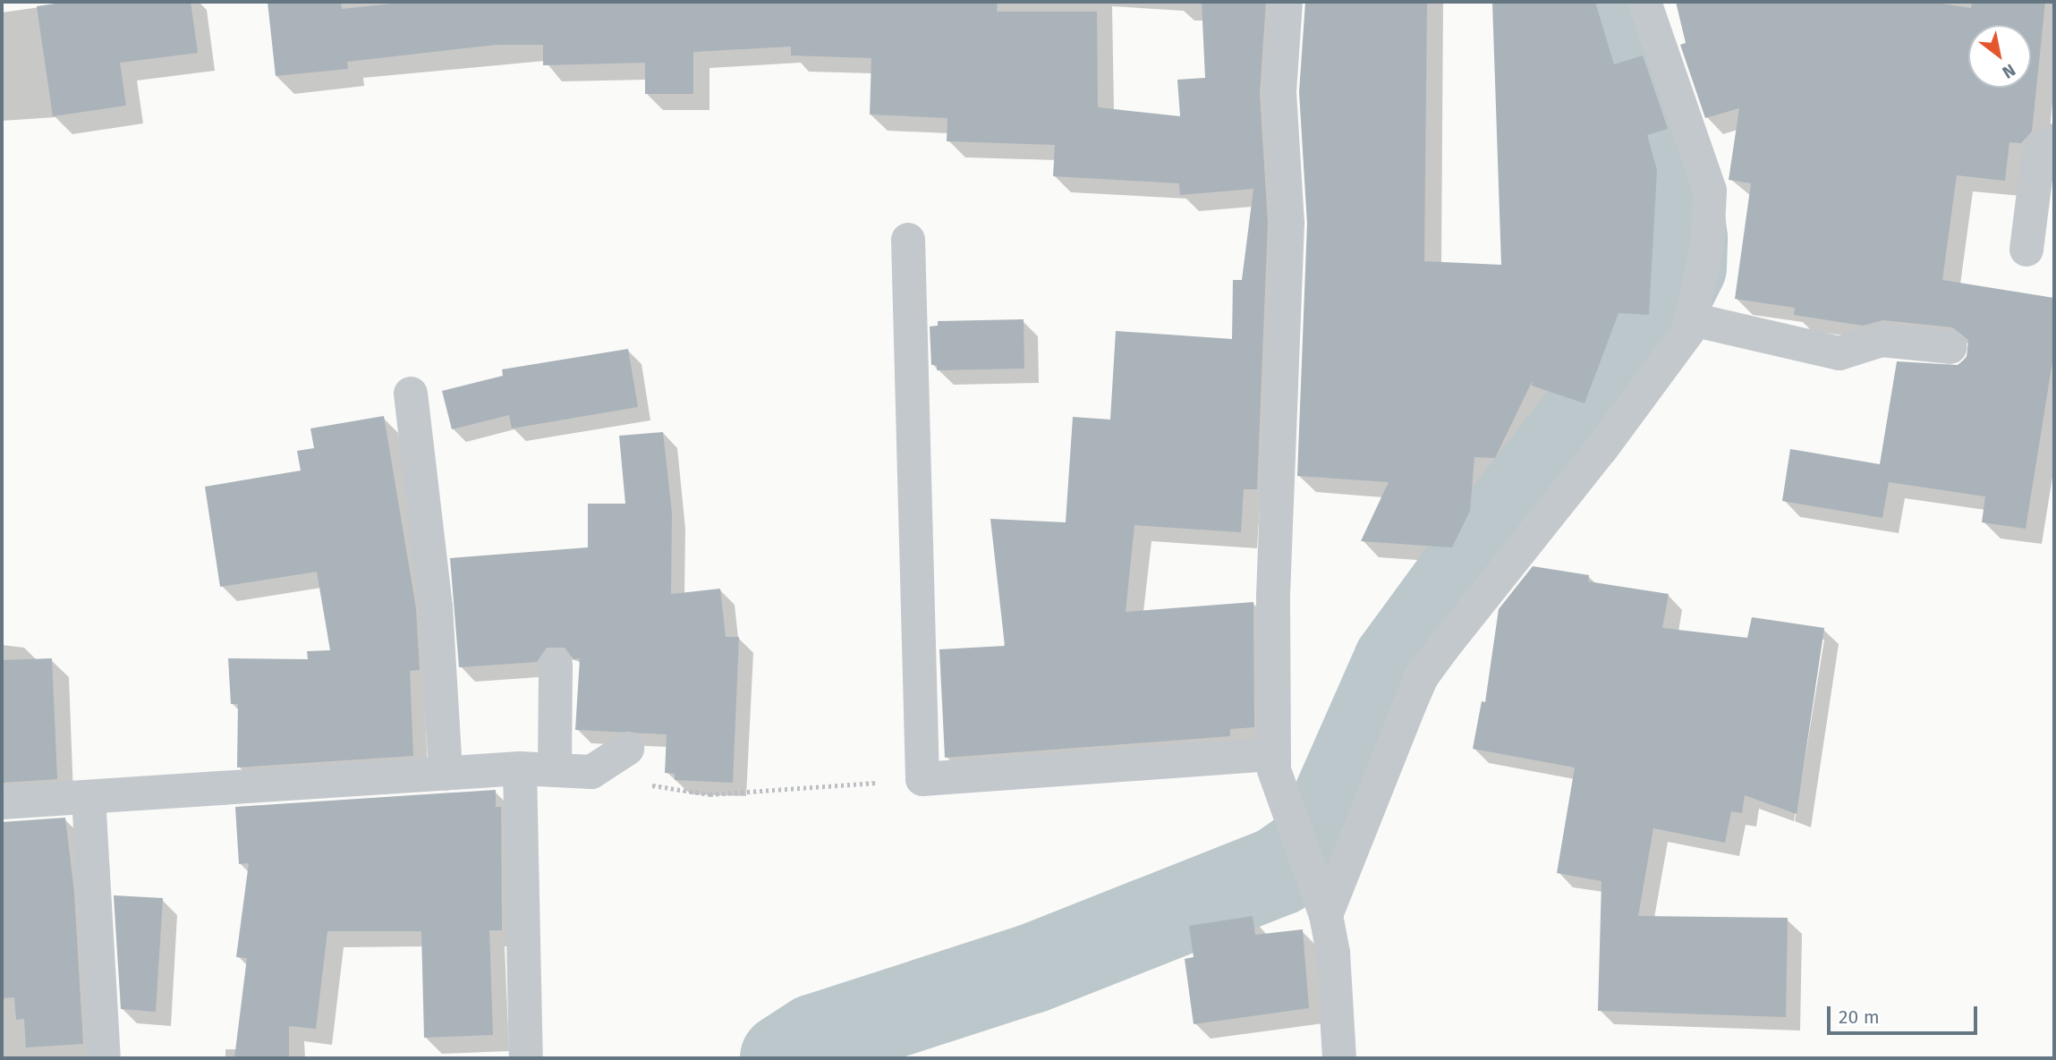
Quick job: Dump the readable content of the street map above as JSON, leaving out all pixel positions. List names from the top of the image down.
{
  "scale_bar": "20 m",
  "north": "bottom right"
}
